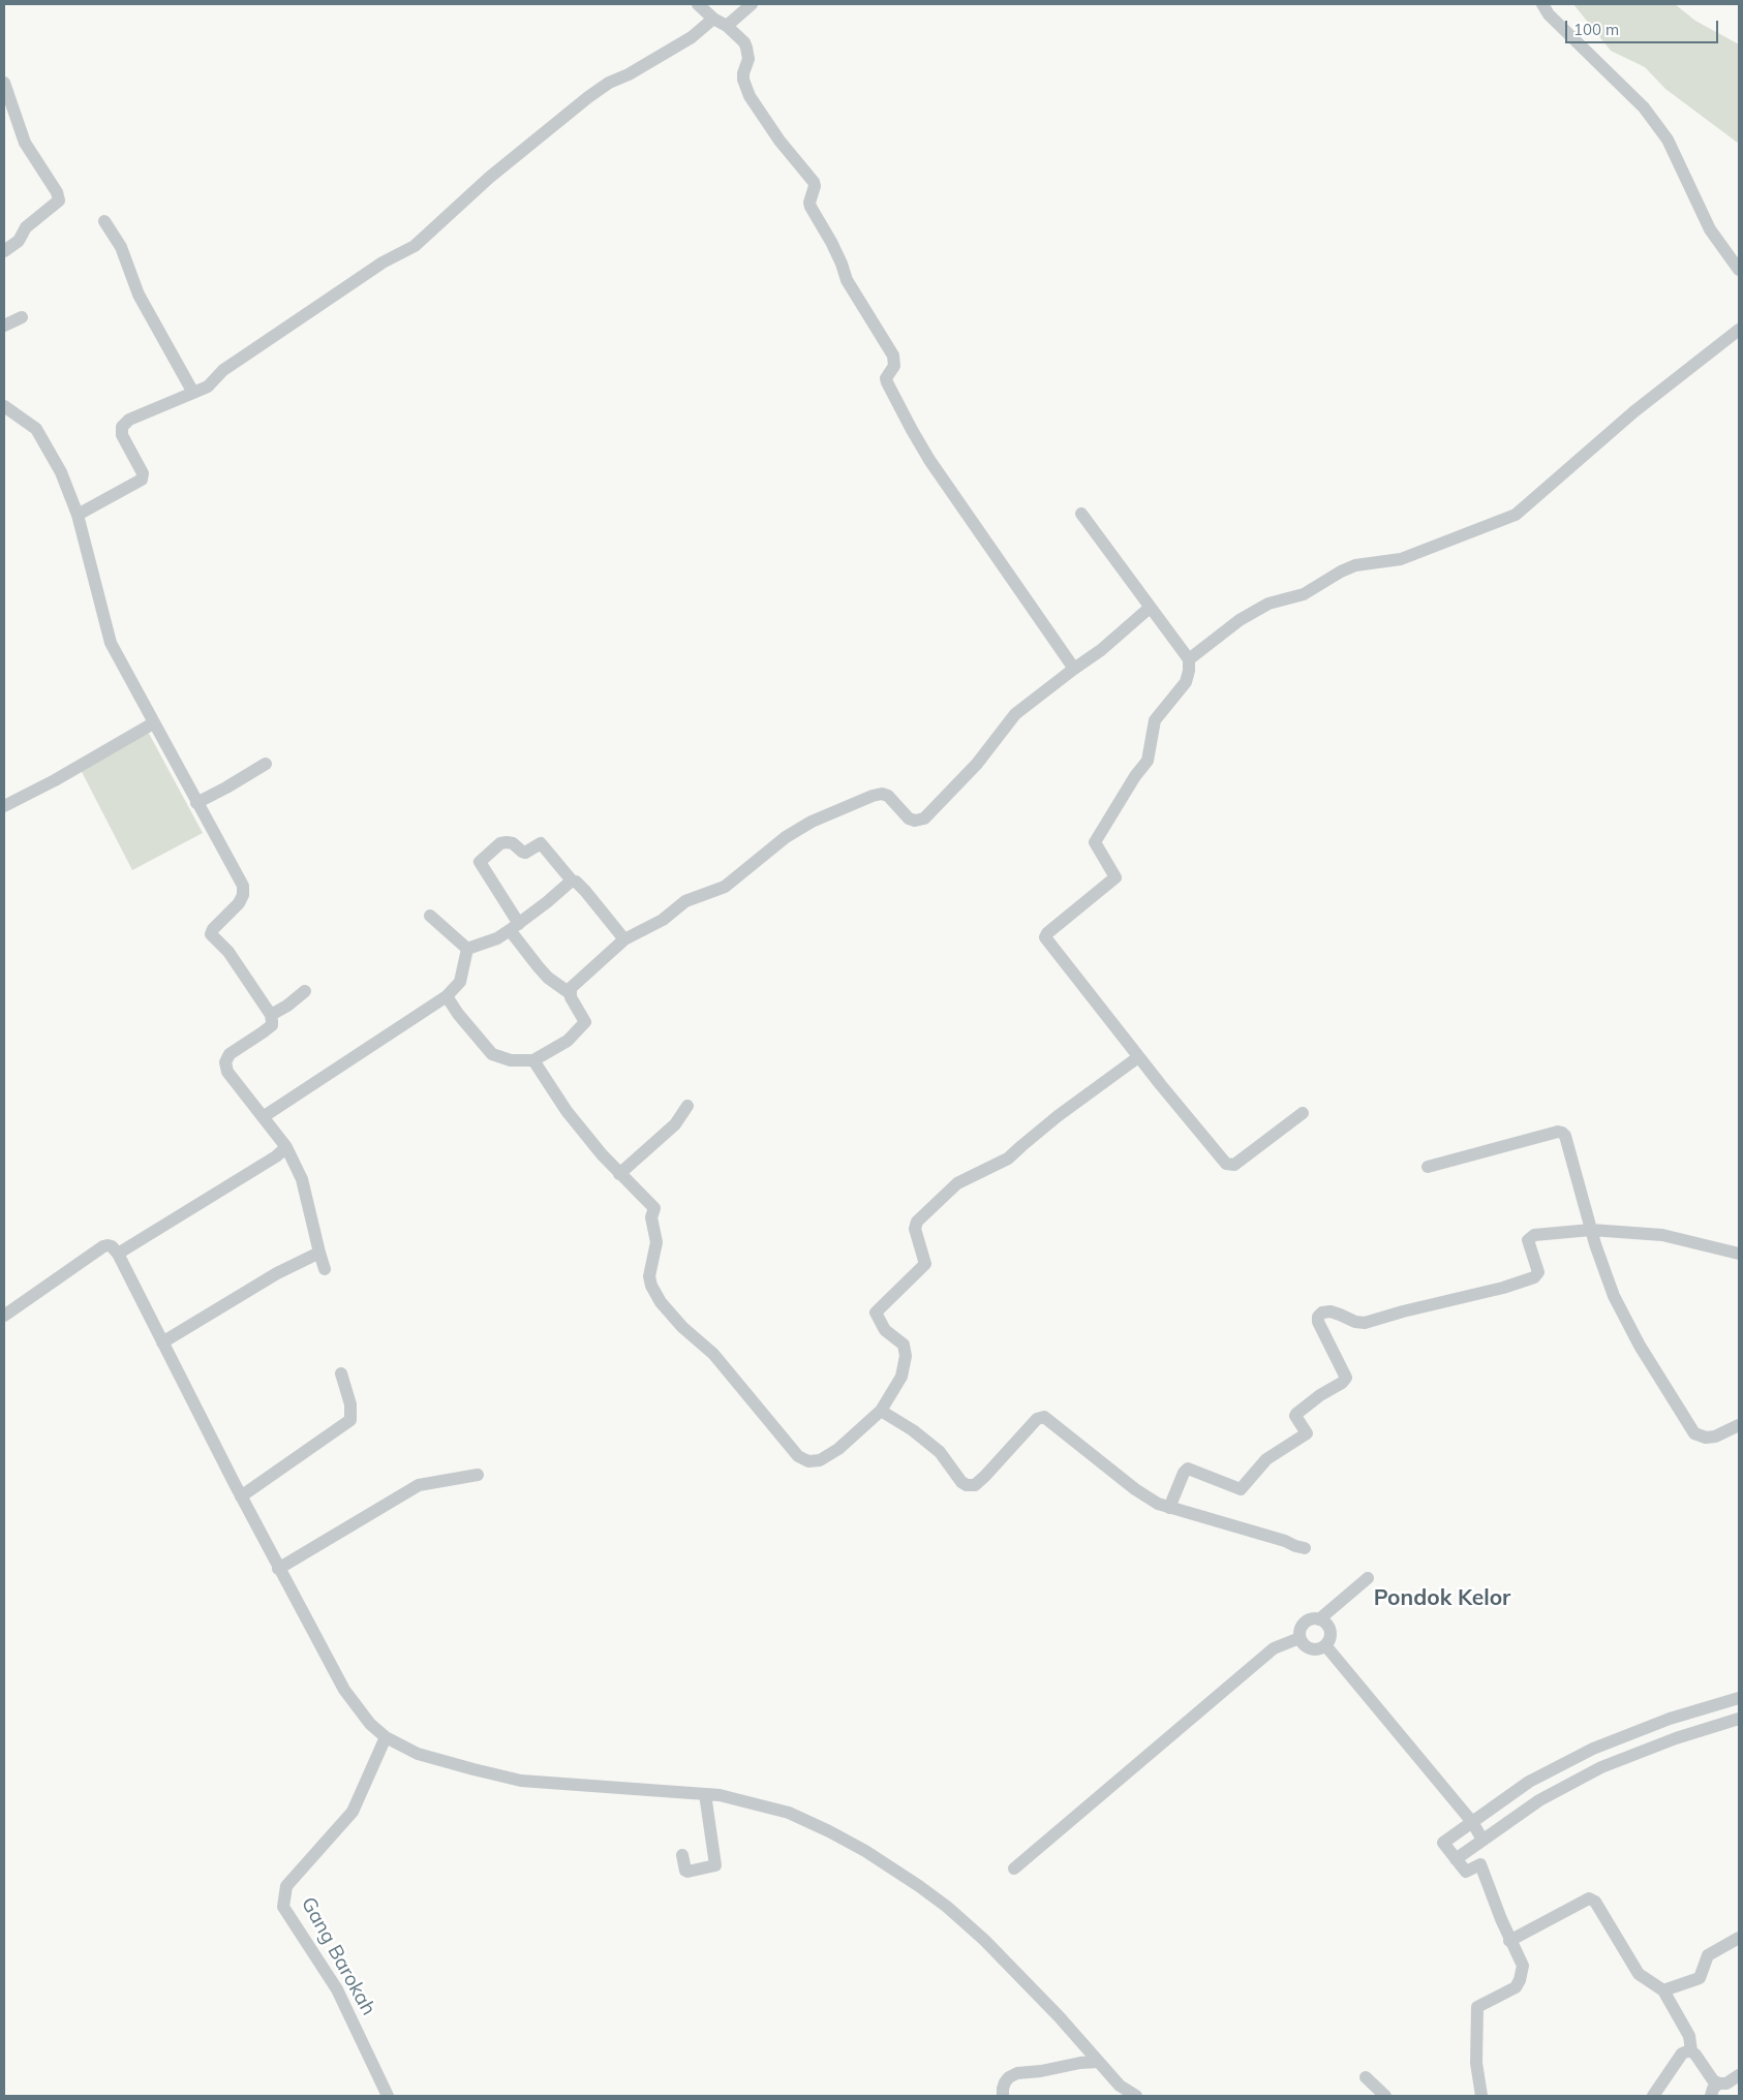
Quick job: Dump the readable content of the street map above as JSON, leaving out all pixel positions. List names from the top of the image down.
{
  "streets": {
    "street": ["Gang Barokah"]
  },
  "districts": ["Pondok Kelor"],
  "scale_bar": "100 m"
}
